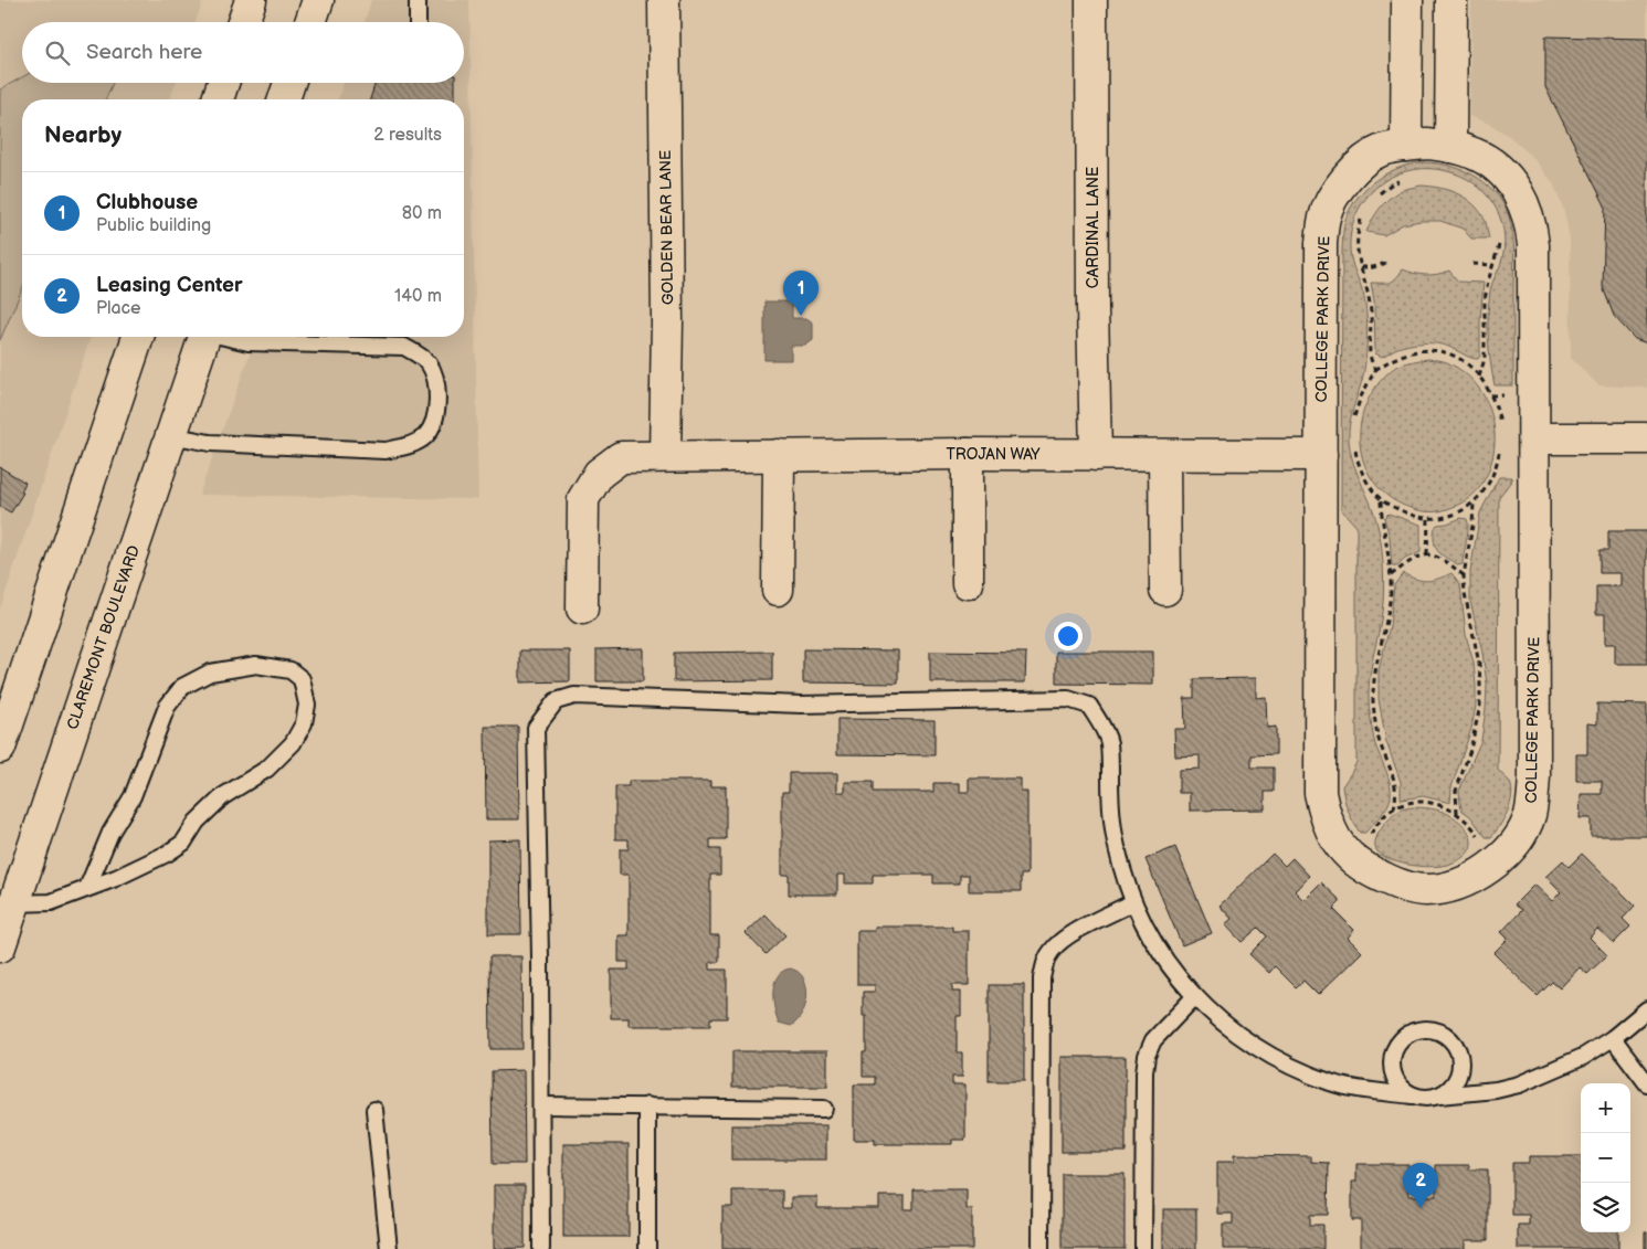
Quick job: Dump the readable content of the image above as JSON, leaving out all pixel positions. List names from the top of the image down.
{
  "streets": {
    "street": [
      "GOLDEN BEAR LANE",
      "CARDINAL LANE",
      "COLLEGE PARK DRIVE",
      "TROJAN WAY",
      "CLAREMONT BOULEVARD"
    ]
  },
  "crossings": [
    ["GOLDEN BEAR LANE", "TROJAN WAY"],
    ["CARDINAL LANE", "TROJAN WAY"],
    ["COLLEGE PARK DRIVE", "TROJAN WAY"]
  ],
  "page": {
    "search": "Search here",
    "heading": ["Nearby", "2 results"],
    "list": [
      {
        "mark": "1",
        "name": "Clubhouse",
        "note": "Public building",
        "value": "80 m"
      },
      {
        "mark": "2",
        "name": "Leasing Center",
        "note": "Place",
        "value": "140 m"
      }
    ],
    "pins": ["1", "2"],
    "map_buttons": ["+", "−"]
  }
}
